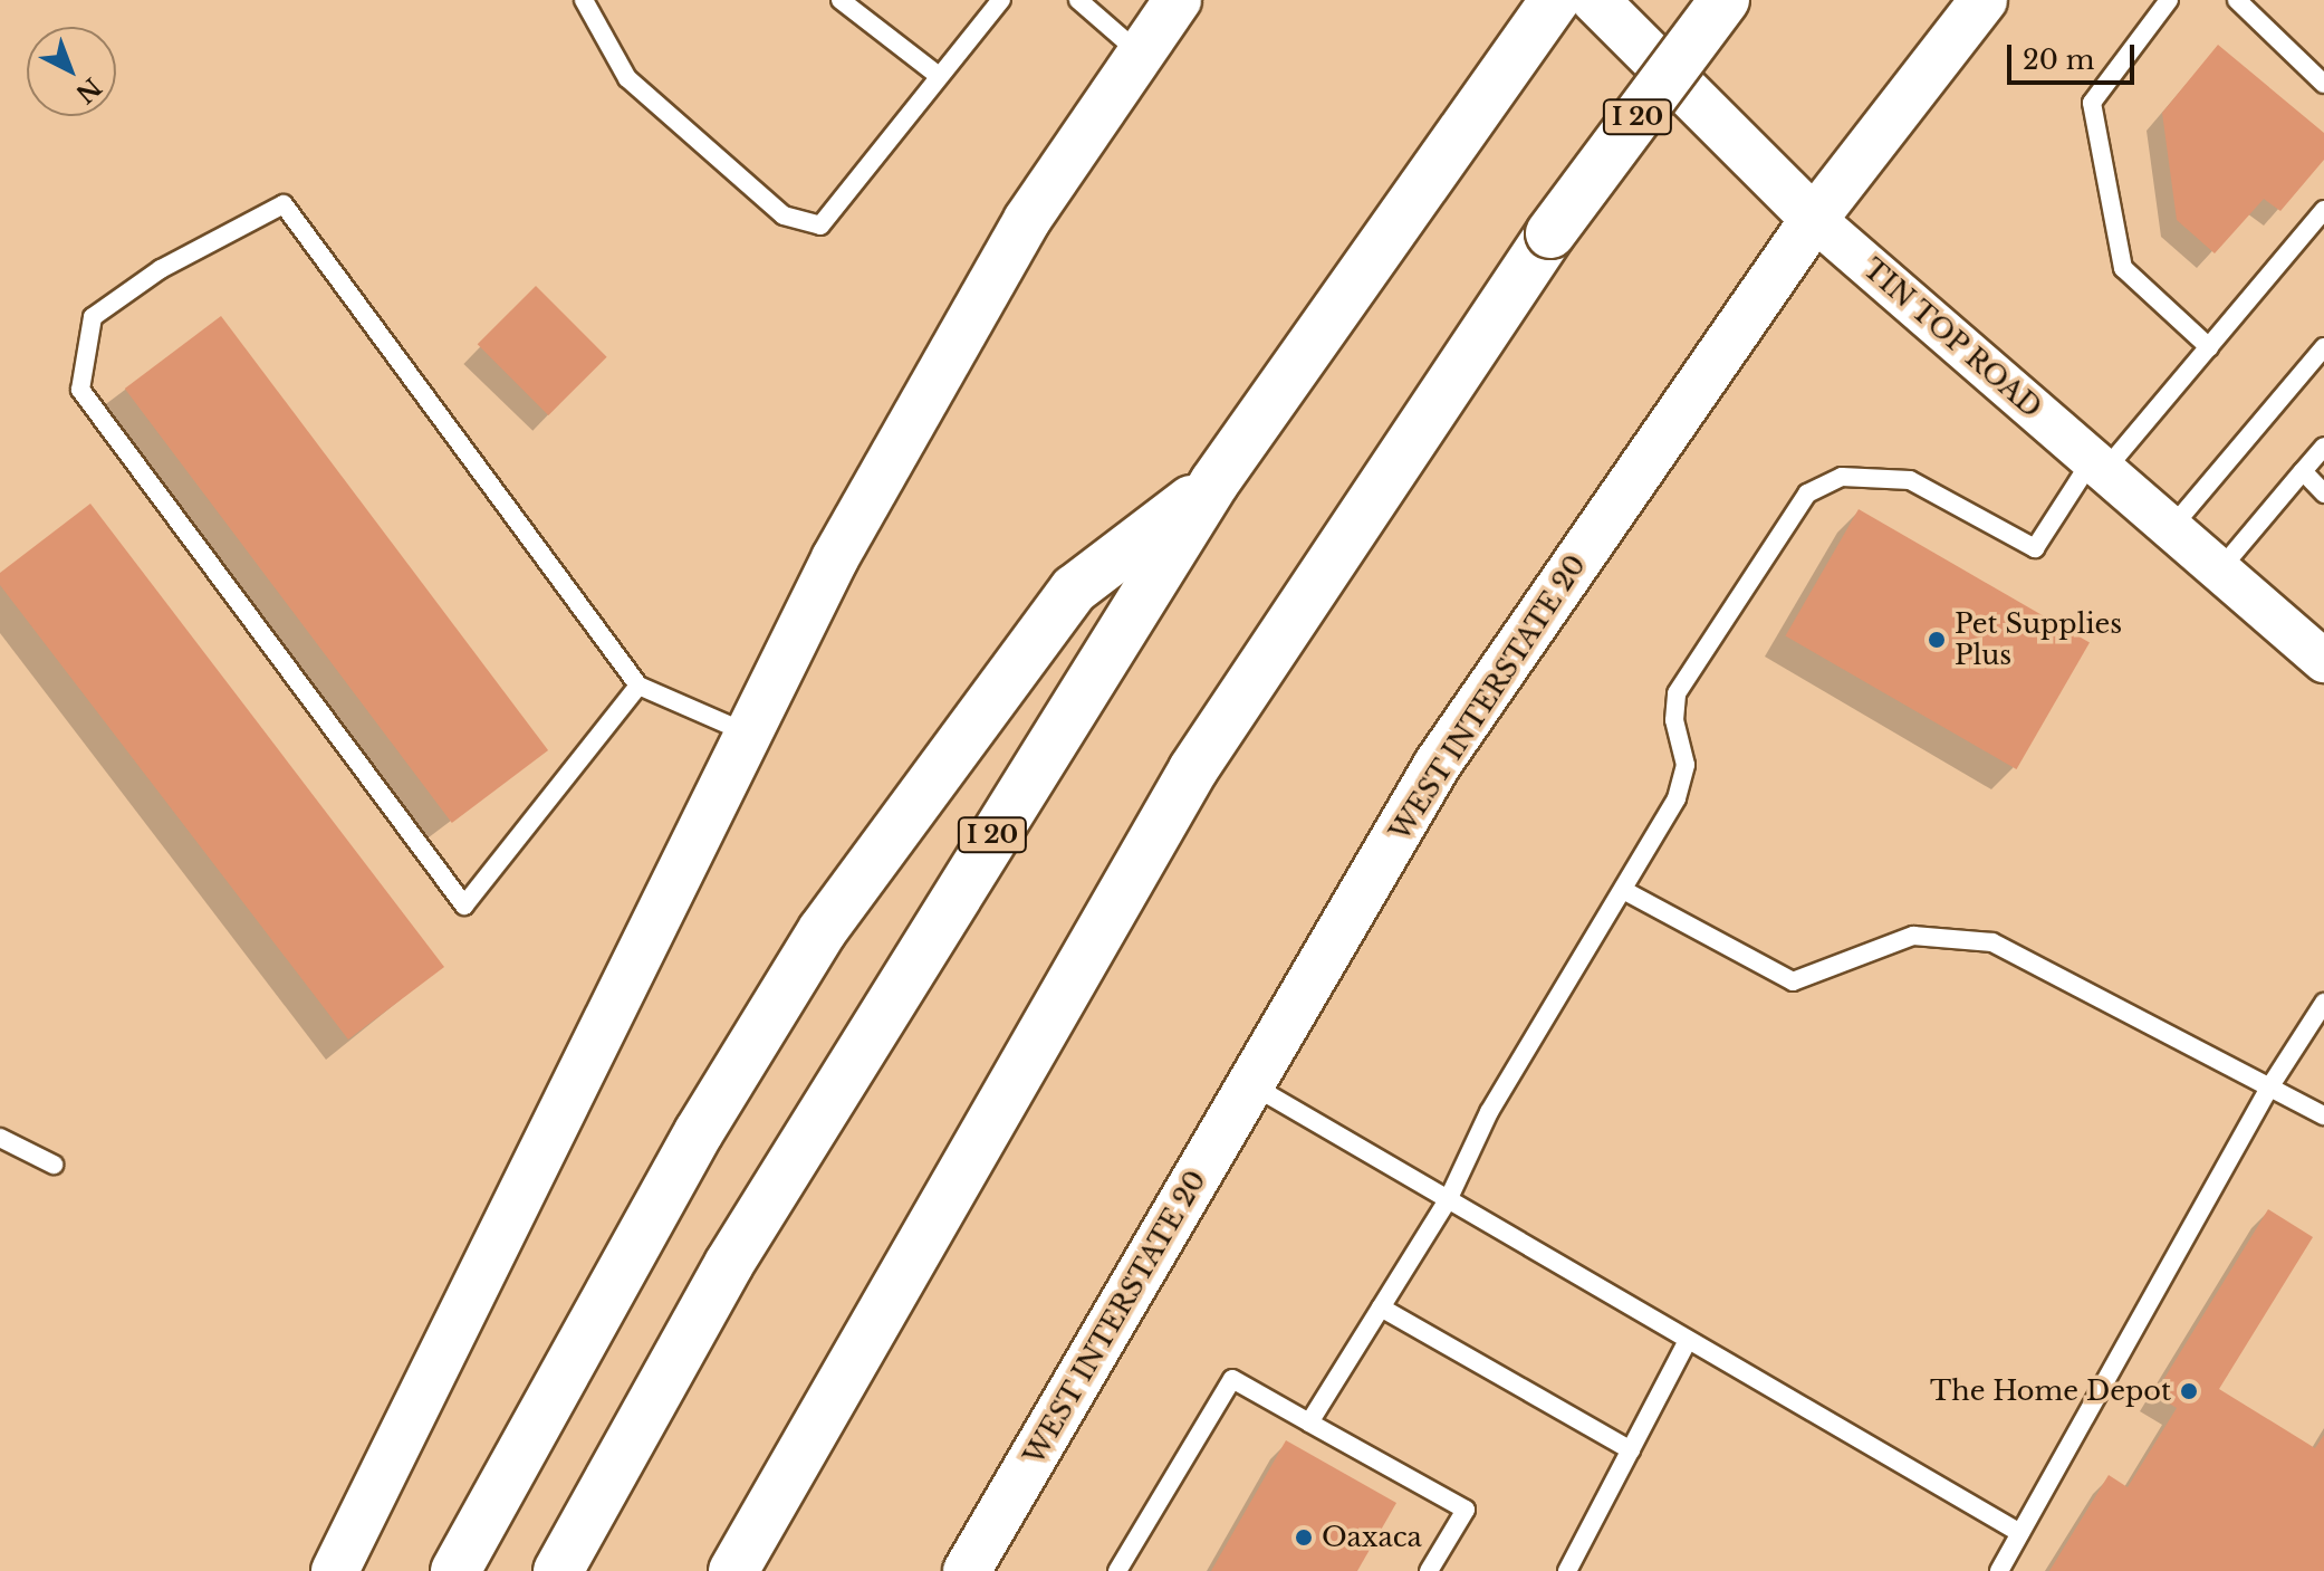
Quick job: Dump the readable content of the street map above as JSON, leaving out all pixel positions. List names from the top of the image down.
{
  "streets": {
    "highway": ["I 20"],
    "main road": ["TIN TOP ROAD", "WEST INTERSTATE 20"]
  },
  "crossings": [
    ["TIN TOP ROAD", "WEST INTERSTATE 20"]
  ],
  "places": ["Pet Supplies Plus", "The Home Depot", "Oaxaca"],
  "scale_bar": "20 m",
  "north": "bottom right"
}
